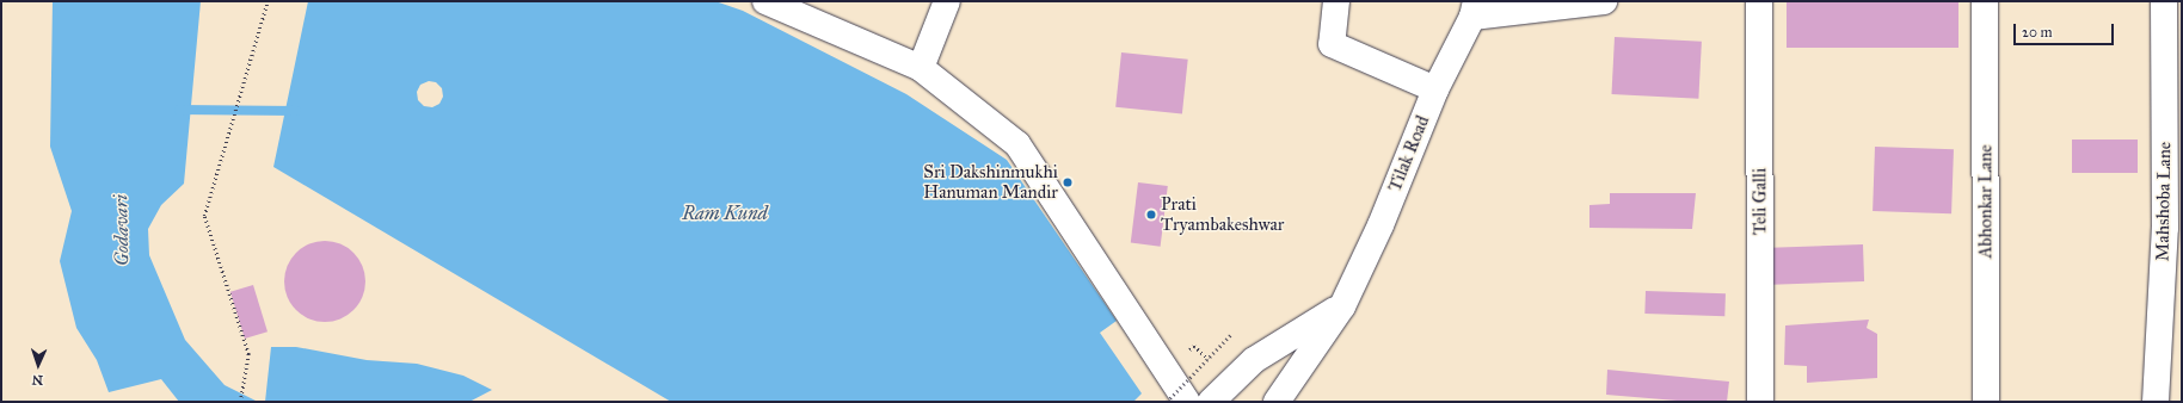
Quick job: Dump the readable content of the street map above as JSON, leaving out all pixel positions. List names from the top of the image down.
{
  "streets": {
    "street": [
      "Tilak Road",
      "Teli Galli",
      "Abhonkar Lane",
      "Mahshoba Lane"
    ]
  },
  "water": ["Ram Kund", "Godavari"],
  "places": ["Sri Dakshinmukhi Hanuman Mandir", "Prati Tryambakeshwar"],
  "scale_bar": "20 m",
  "north": "bottom"
}
